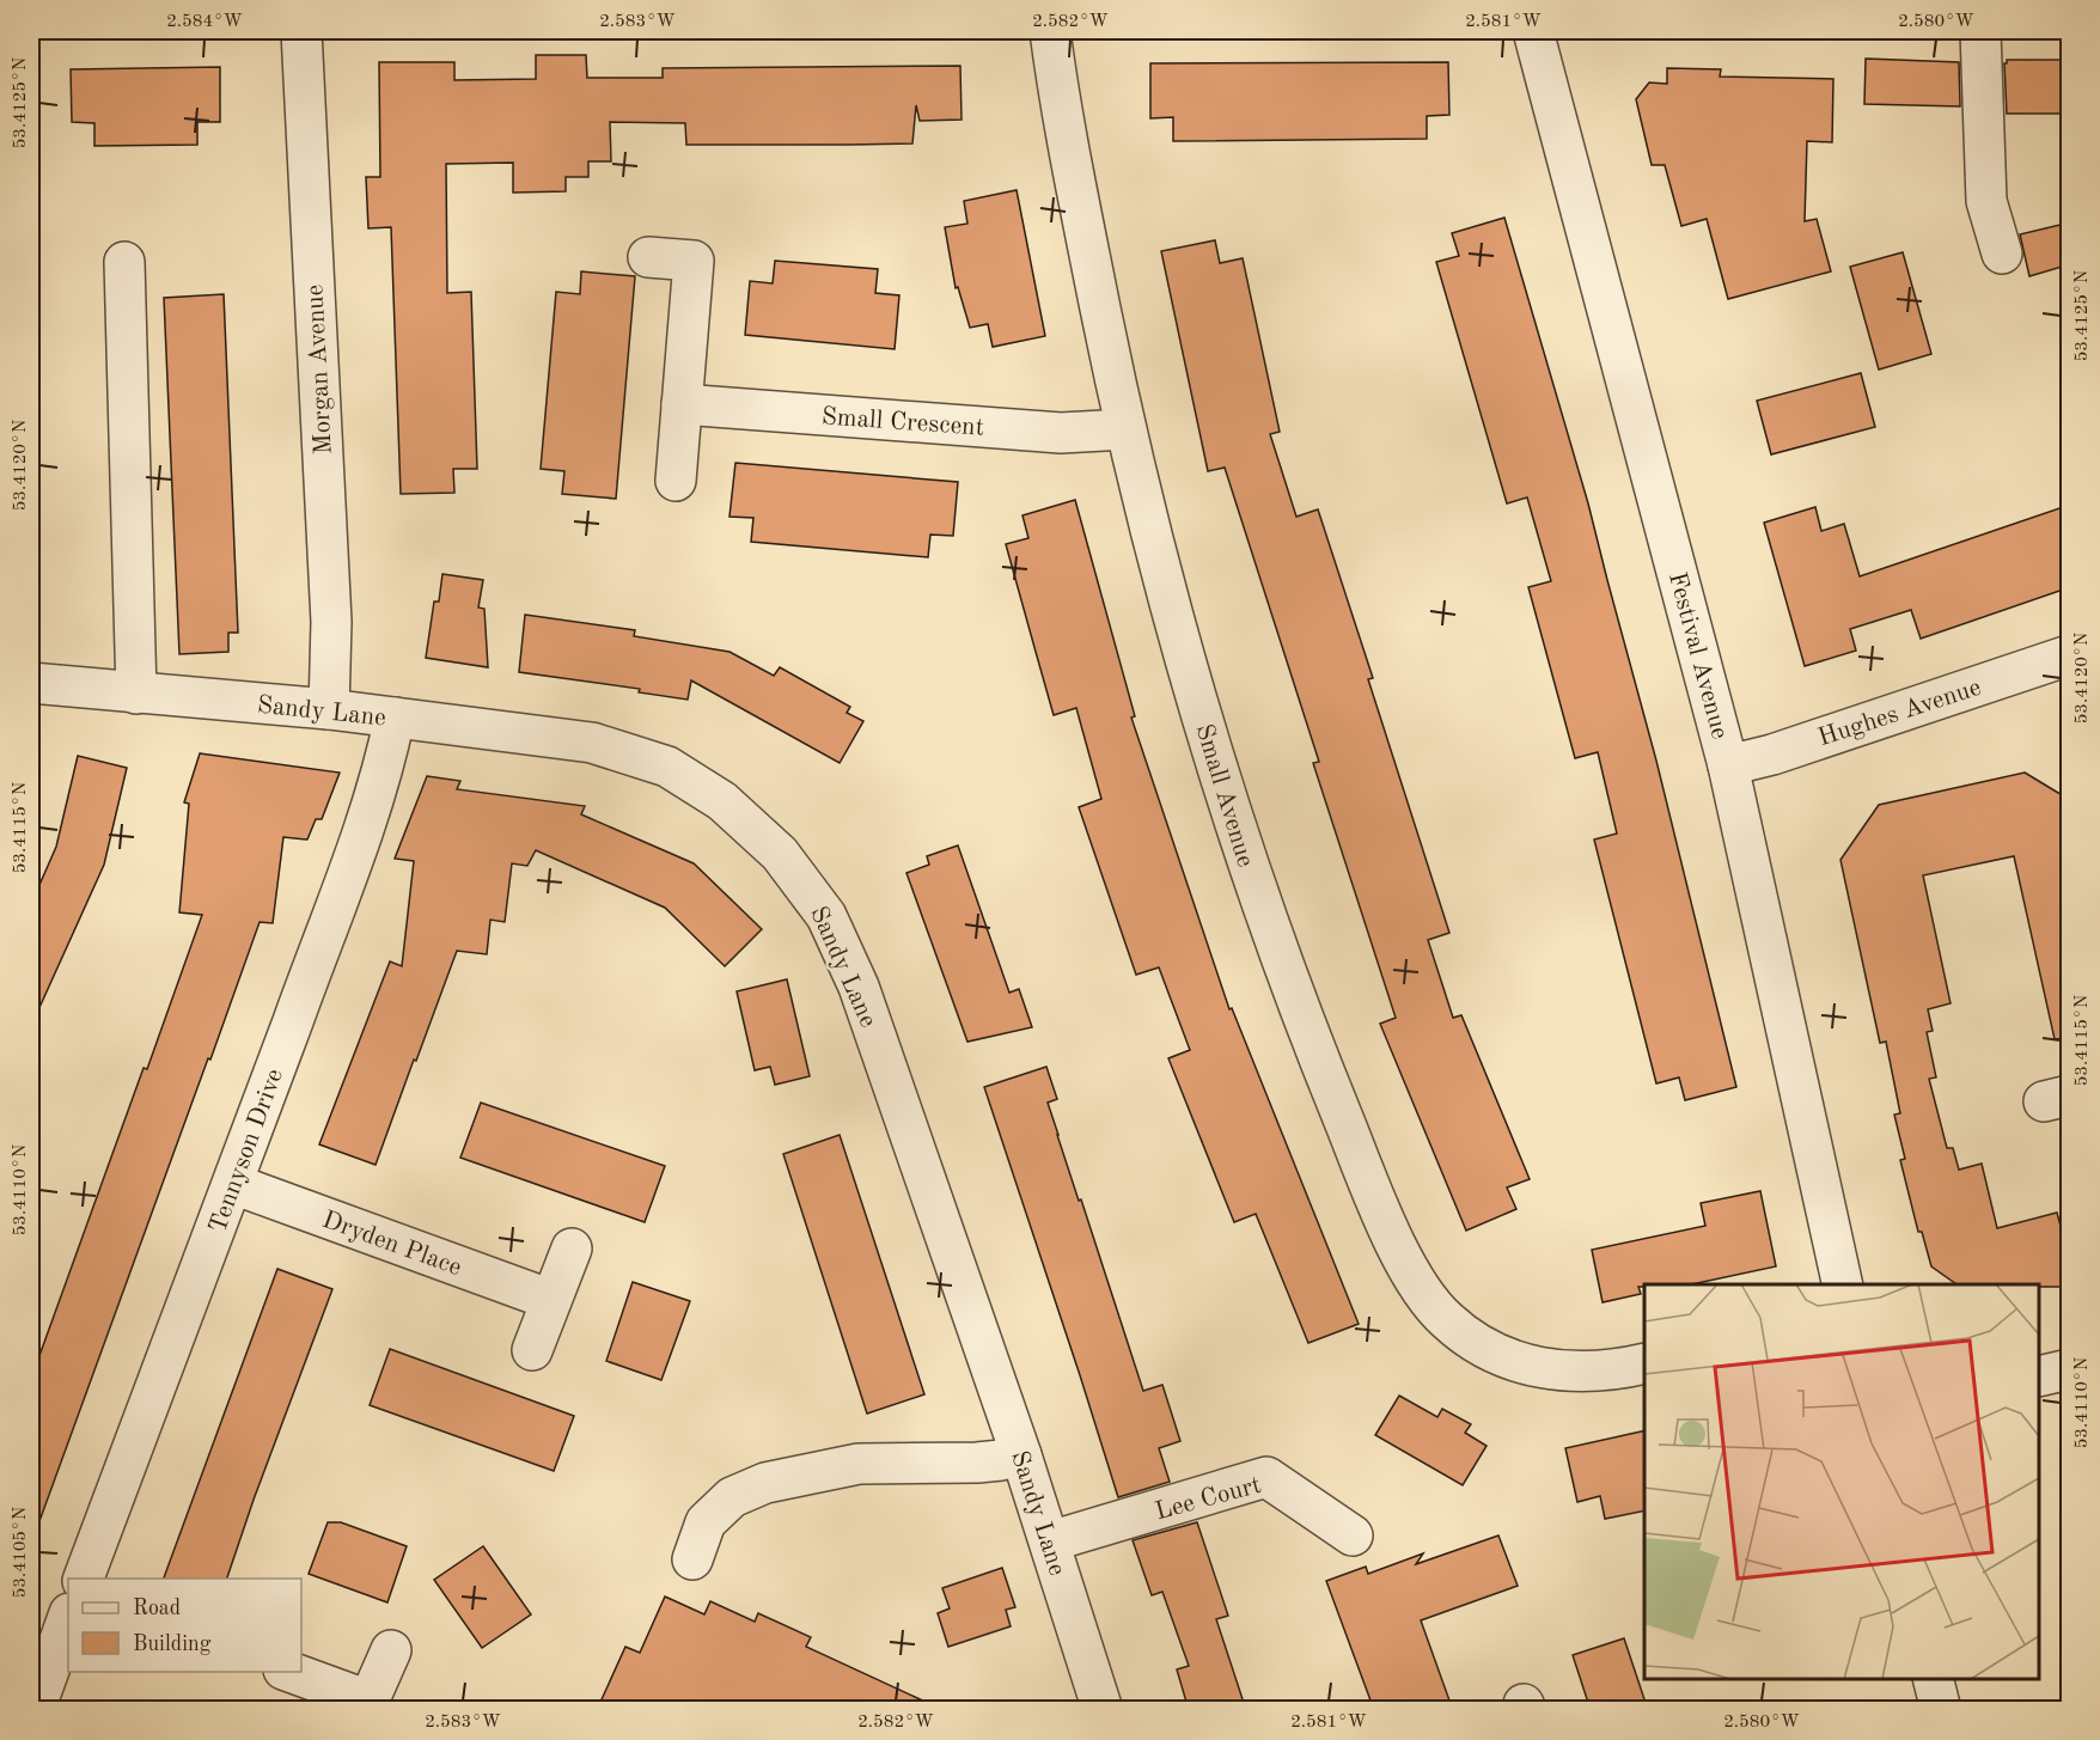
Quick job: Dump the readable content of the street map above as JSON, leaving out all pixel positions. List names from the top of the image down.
{
  "streets": {
    "street": [
      "Morgan Avenue",
      "Small Crescent",
      "Festival Avenue",
      "Sandy Lane",
      "Hughes Avenue",
      "Small Avenue",
      "Tennyson Drive",
      "Dryden Place",
      "Lee Court"
    ]
  },
  "crossings": [
    ["Morgan Avenue", "Sandy Lane"],
    ["Small Crescent", "Small Avenue"],
    ["Festival Avenue", "Hughes Avenue"],
    ["Sandy Lane", "Tennyson Drive"],
    ["Sandy Lane", "Lee Court"],
    ["Tennyson Drive", "Dryden Place"]
  ],
  "legend": ["Road", "Building"],
  "coordinates": [
    "2.584°W",
    "2.583°W",
    "2.582°W",
    "2.581°W",
    "2.580°W",
    "53.4125°N",
    "53.4120°N",
    "53.4115°N",
    "53.4110°N",
    "53.4105°N"
  ]
}
